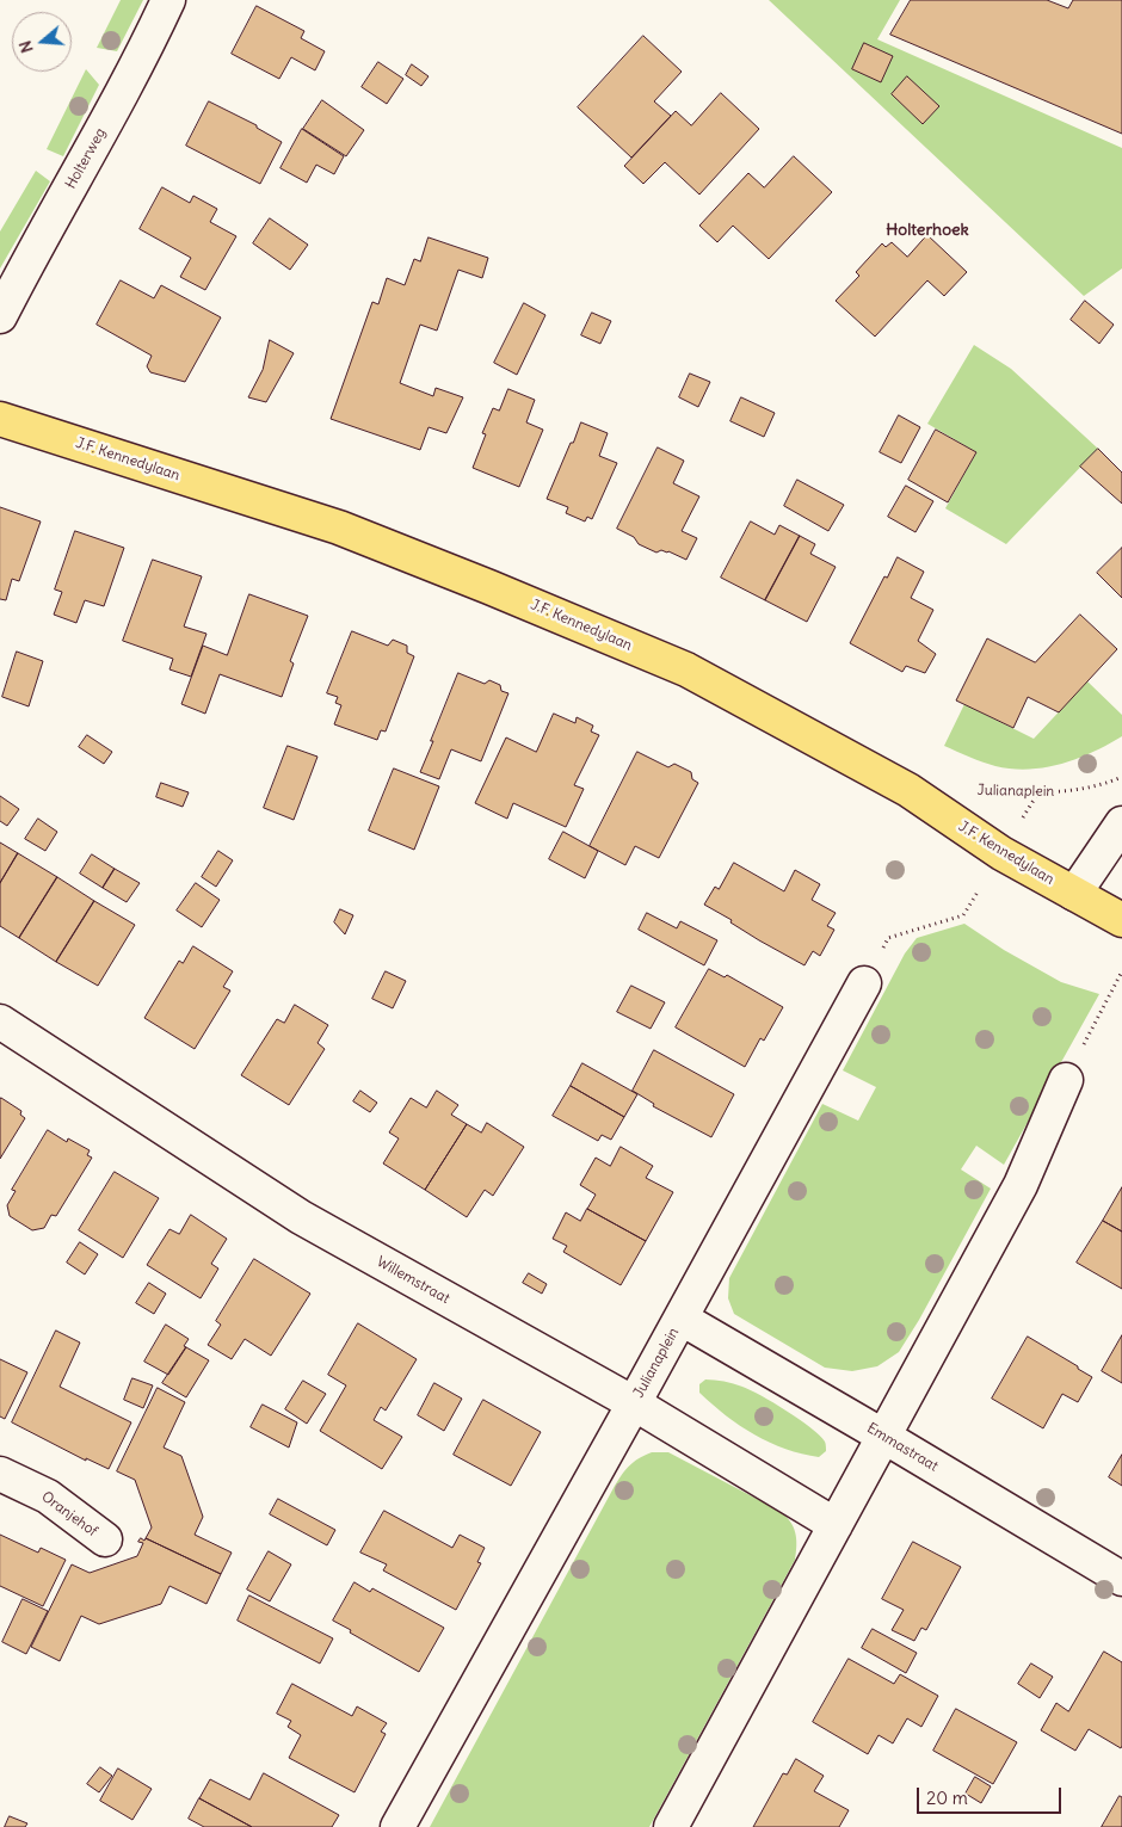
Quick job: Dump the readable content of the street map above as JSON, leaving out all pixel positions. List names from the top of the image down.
{
  "streets": {
    "main road": ["J.F. Kennedylaan"],
    "street": [
      "Holterweg",
      "Julianaplein",
      "Willemstraat",
      "Emmastraat",
      "Oranjehof"
    ]
  },
  "crossings": [
    ["Julianaplein", "Willemstraat"],
    ["Julianaplein", "Emmastraat"]
  ],
  "districts": ["Holterhoek"],
  "scale_bar": "20 m",
  "north": "left"
}
